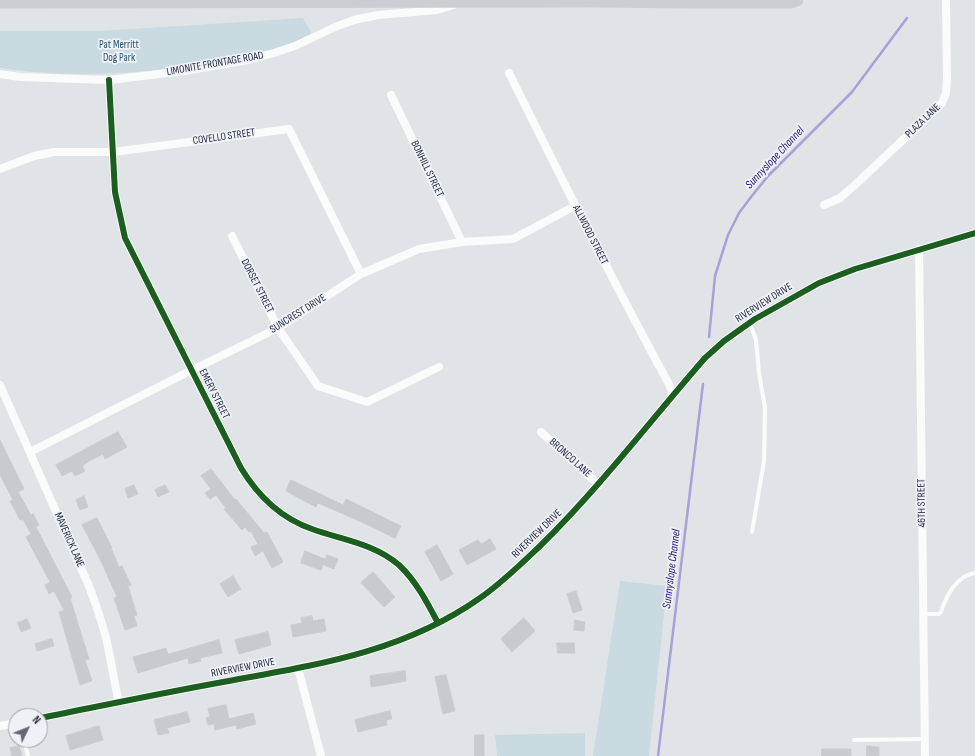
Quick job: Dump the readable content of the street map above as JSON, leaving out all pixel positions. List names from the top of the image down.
{
  "streets": {
    "street": [
      "LIMONITE FRONTAGE ROAD",
      "PLAZA LANE",
      "COVELLO STREET",
      "BONHILL STREET",
      "ALLWOOD STREET",
      "DORSET STREET",
      "RIVERVIEW DRIVE",
      "SUNCREST DRIVE",
      "EMERY STREET",
      "BRONCO LANE",
      "46TH STREET",
      "MAVERICK LANE"
    ]
  },
  "crossings": [
    ["LIMONITE FRONTAGE ROAD", "EMERY STREET"],
    ["COVELLO STREET", "SUNCREST DRIVE"],
    ["COVELLO STREET", "EMERY STREET"],
    ["BONHILL STREET", "SUNCREST DRIVE"],
    ["ALLWOOD STREET", "RIVERVIEW DRIVE"],
    ["ALLWOOD STREET", "SUNCREST DRIVE"],
    ["DORSET STREET", "SUNCREST DRIVE"],
    ["RIVERVIEW DRIVE", "EMERY STREET"],
    ["RIVERVIEW DRIVE", "BRONCO LANE"],
    ["RIVERVIEW DRIVE", "46TH STREET"],
    ["RIVERVIEW DRIVE", "MAVERICK LANE"],
    ["SUNCREST DRIVE", "EMERY STREET"],
    ["SUNCREST DRIVE", "MAVERICK LANE"]
  ],
  "water": ["Sunnyslope Channel"],
  "parks": ["Pat Merritt Dog Park"],
  "north": "top right"
}
